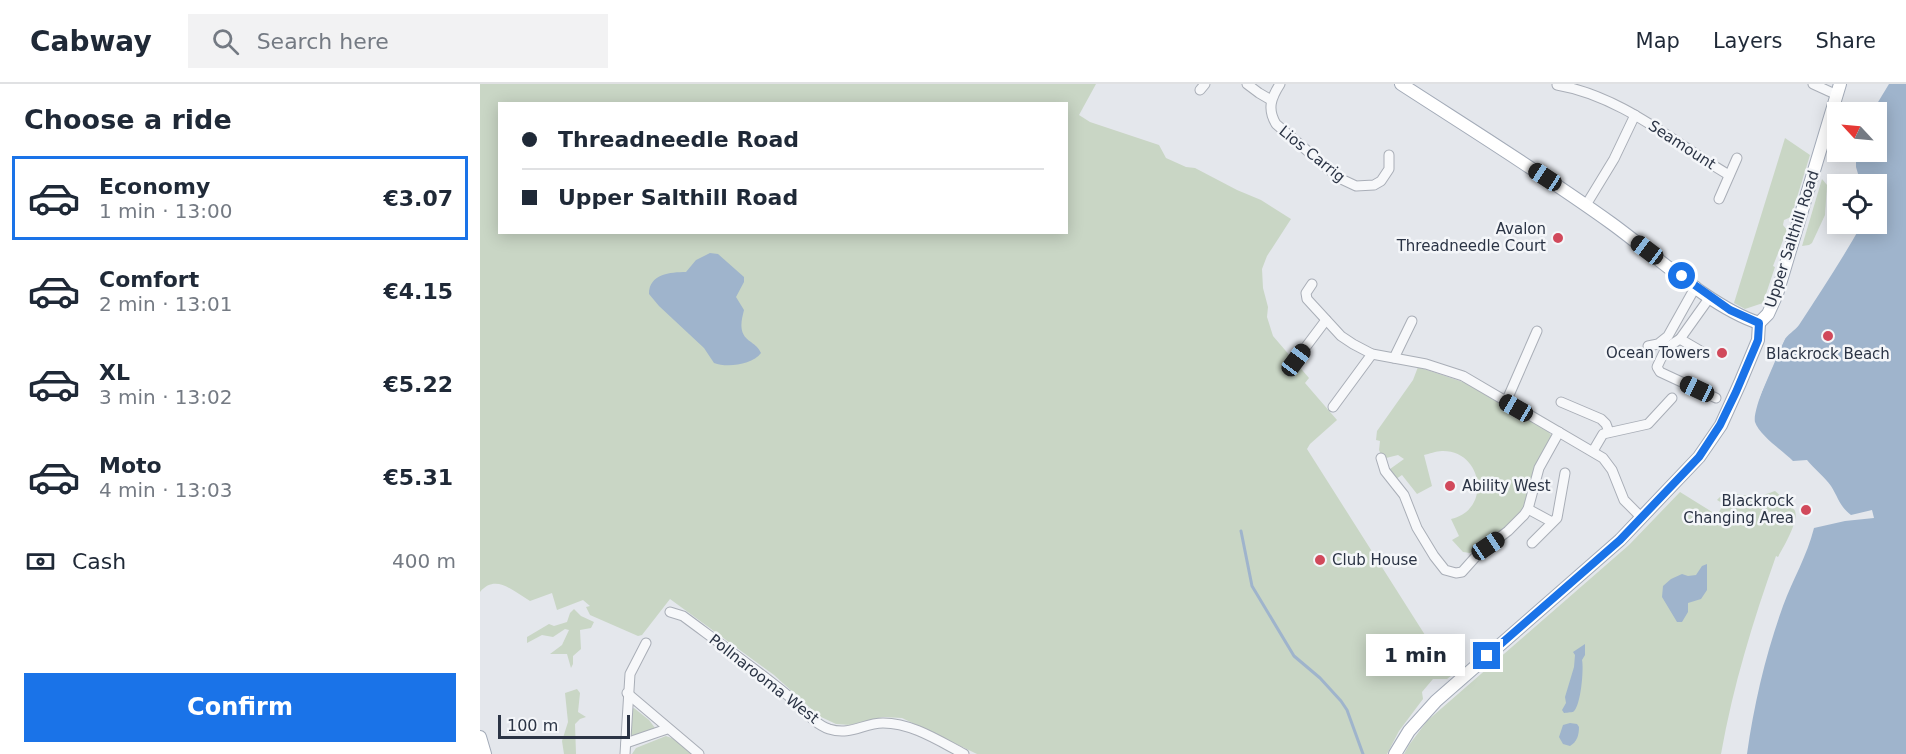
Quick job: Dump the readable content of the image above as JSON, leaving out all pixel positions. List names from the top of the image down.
{
  "streets": {
    "main road": ["Upper Salthill Road"],
    "street": ["Seamount", "Lios Carrig", "Pollnarooma West"]
  },
  "places": [
    "Avalon Threadneedle Court",
    "Blackrock Beach",
    "Ocean Towers",
    "Ability West",
    "Blackrock Changing Area",
    "Club House"
  ],
  "scale_bar": "100 m",
  "north": "top left",
  "page": {
    "header": "Cabway",
    "search": "Search here",
    "nav": ["Map", "Layers", "Share"],
    "heading": "Choose a ride",
    "banner": ["Threadneedle Road", "Upper Salthill Road"],
    "list": [
      {
        "name": "Economy",
        "note": "1 min · 13:00",
        "value": "€3.07"
      },
      {
        "name": "Comfort",
        "note": "2 min · 13:01",
        "value": "€4.15"
      },
      {
        "name": "XL",
        "note": "3 min · 13:02",
        "value": "€5.22"
      },
      {
        "name": "Moto",
        "note": "4 min · 13:03",
        "value": "€5.31"
      }
    ],
    "pay": ["Cash", "400 m"],
    "bubble": "1 min",
    "buttons": "Confirm",
    "scale": "100 m"
  }
}
